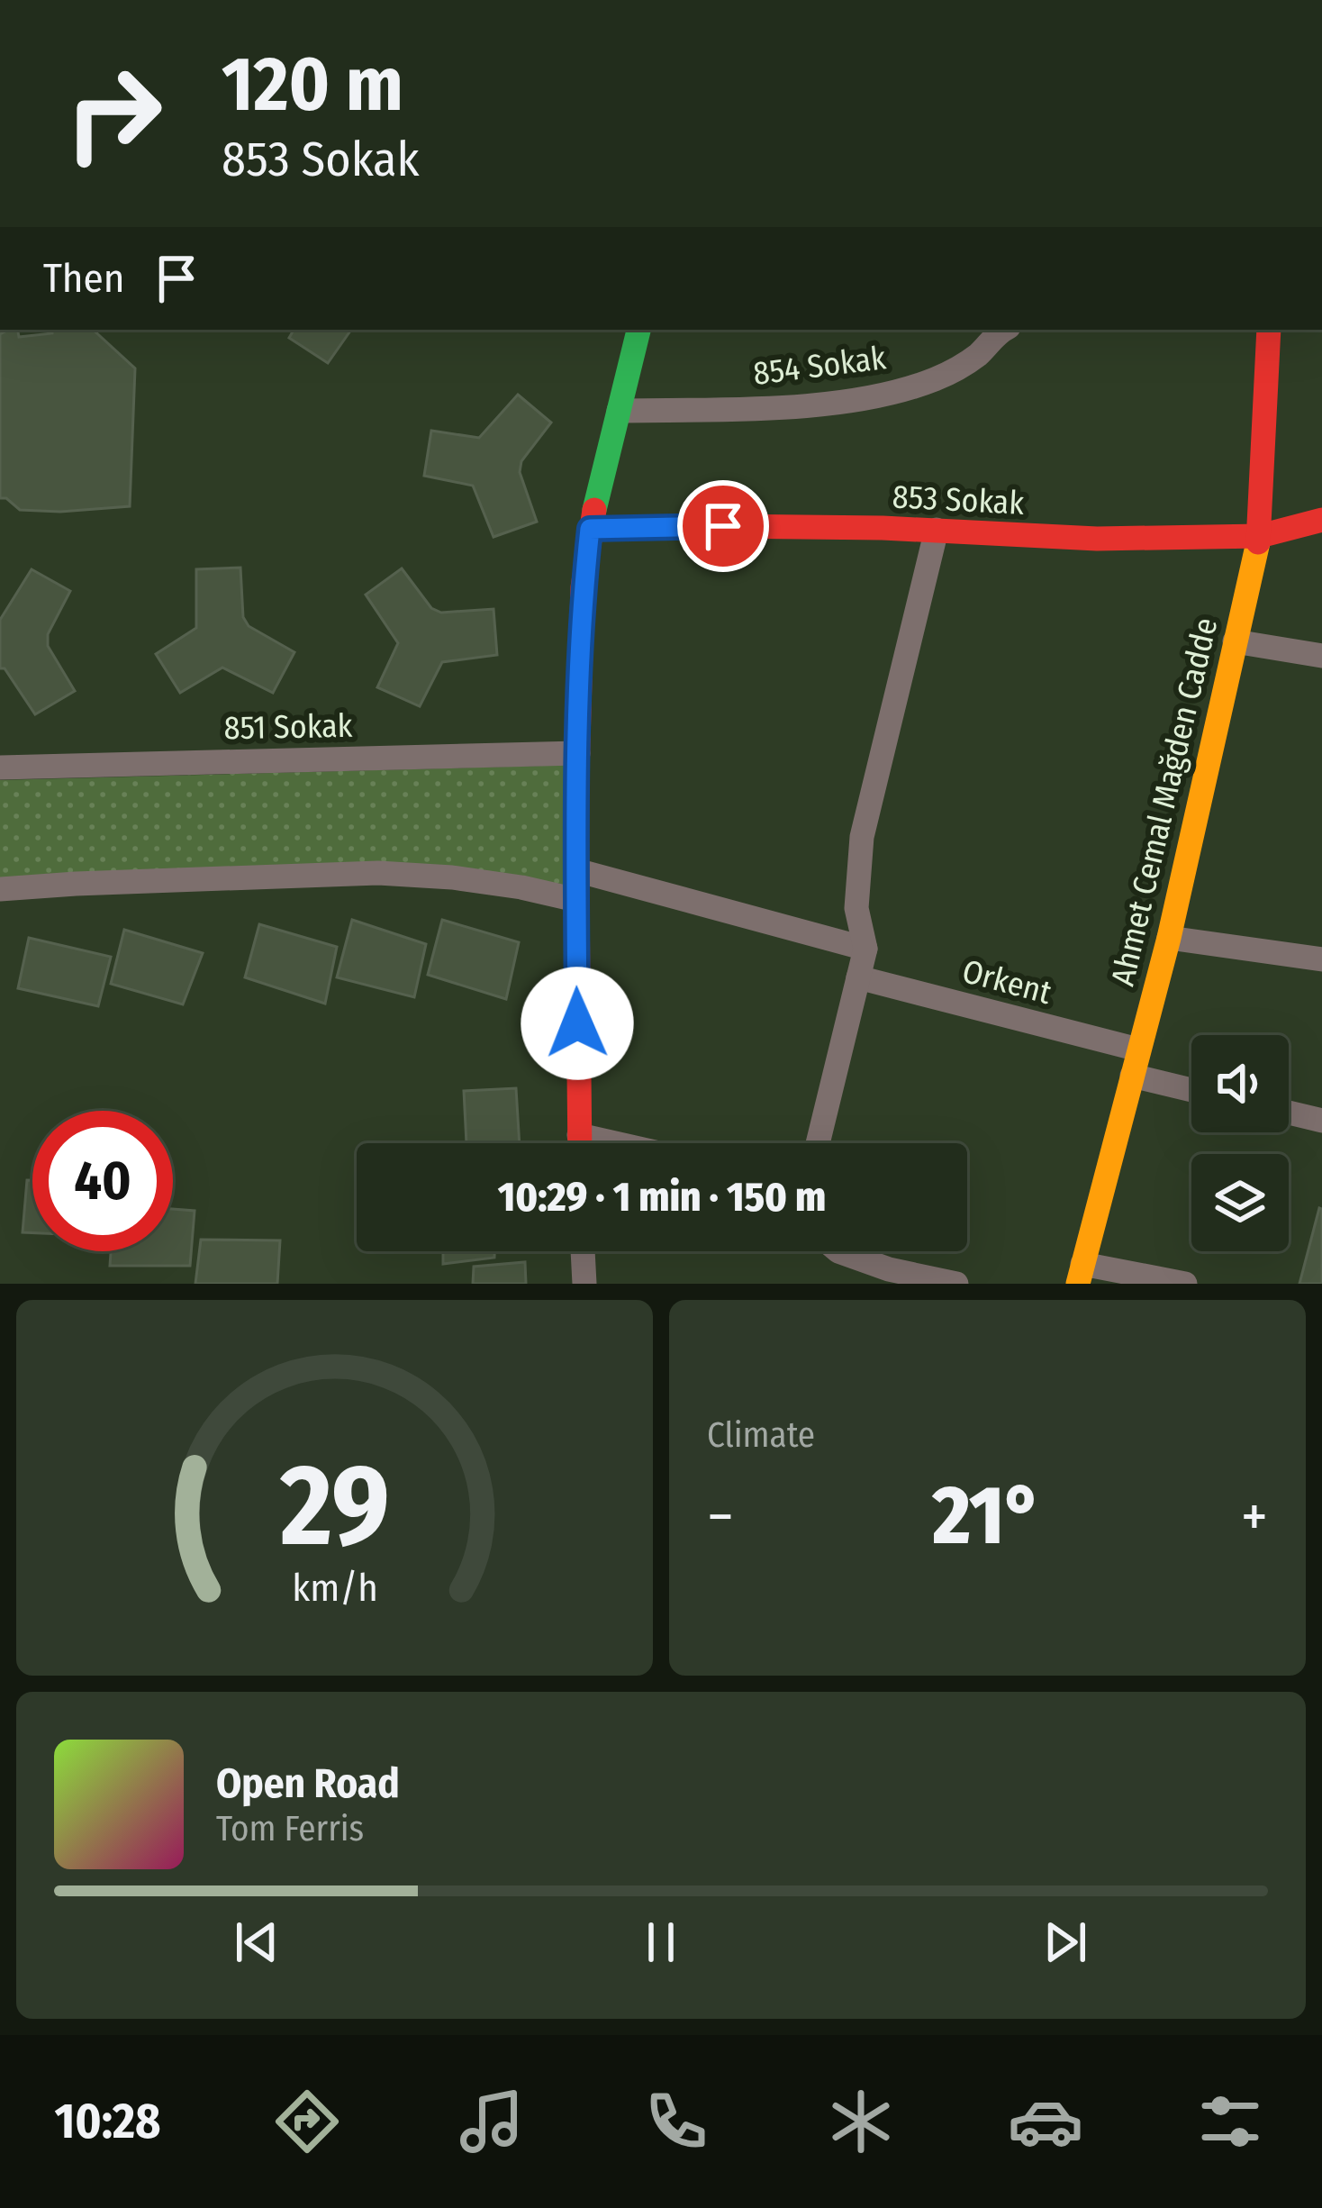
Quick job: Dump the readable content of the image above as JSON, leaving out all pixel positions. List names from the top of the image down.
{
  "streets": {
    "street": [
      "854 Sokak",
      "853 Sokak",
      "851 Sokak",
      "Ahmet Cemal Mağden Cadde",
      "Orkent"
    ]
  },
  "crossings": [
    ["853 Sokak", "Ahmet Cemal Mağden Cadde"],
    ["Ahmet Cemal Mağden Cadde", "Orkent"]
  ],
  "page": {
    "turn": ["120 m", "853 Sokak"],
    "then": "Then",
    "limit": "40",
    "trip": "10:29 · 1 min · 150 m",
    "tile": "Climate",
    "heat": ["−", "21°", "+"],
    "song": ["Open Road", "Tom Ferris"],
    "tabs": "10:28",
    "gauge": ["29", "km/h"]
  }
}
